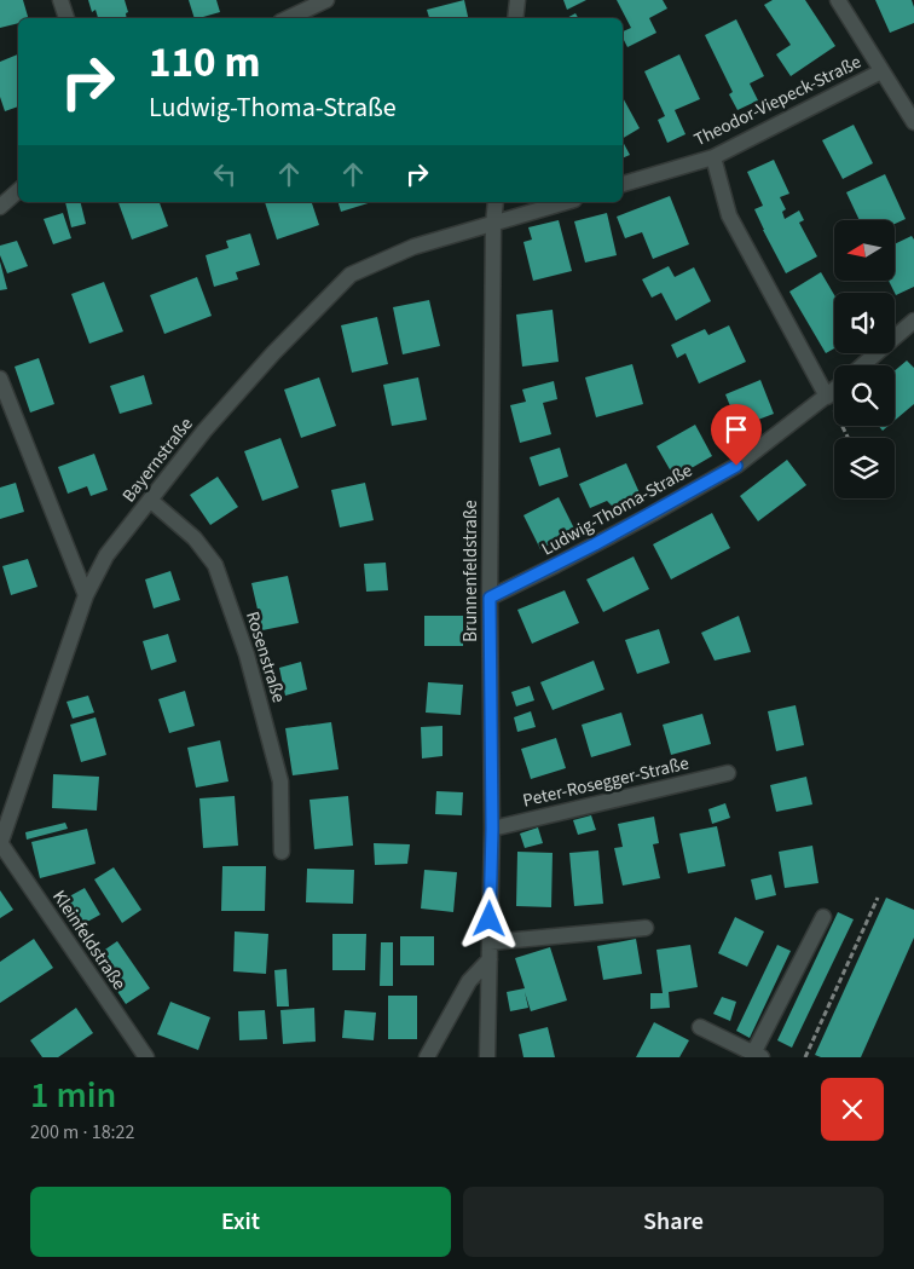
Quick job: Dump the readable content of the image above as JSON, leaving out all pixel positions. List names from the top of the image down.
{
  "streets": {
    "street": [
      "Theodor-Viepeck-Straße",
      "Bayernstraße",
      "Ludwig-Thoma-Straße",
      "Brunnenfeldstraße",
      "Rosenstraße",
      "Peter-Rosegger-Straße",
      "Kleinfeldstraße"
    ]
  },
  "crossings": [
    ["Bayernstraße", "Brunnenfeldstraße"],
    ["Bayernstraße", "Rosenstraße"],
    ["Bayernstraße", "Kleinfeldstraße"],
    ["Ludwig-Thoma-Straße", "Brunnenfeldstraße"],
    ["Brunnenfeldstraße", "Peter-Rosegger-Straße"]
  ],
  "north": "left",
  "page": {
    "turn": ["110 m", "Ludwig-Thoma-Straße"],
    "heading": ["1 min", "200 m · 18:22"],
    "buttons": ["Exit", "Share"]
  }
}
